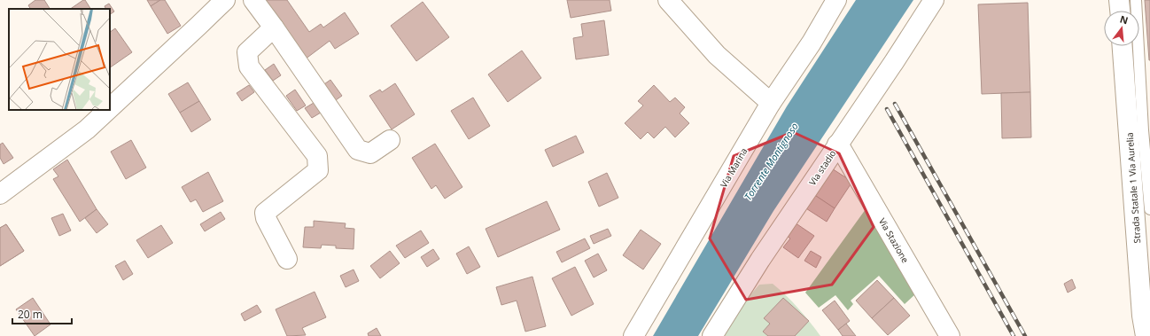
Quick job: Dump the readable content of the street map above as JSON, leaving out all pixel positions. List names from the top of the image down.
{
  "streets": {
    "street": [
      "Via Marina",
      "Via stadio",
      "Strada Statale 1 Via Aurelia",
      "Via Stazione"
    ]
  },
  "crossings": [
    ["Via stadio", "Via Stazione"]
  ],
  "water": ["Torrente Montignoso"],
  "scale_bar": "20 m",
  "north": "top"
}
